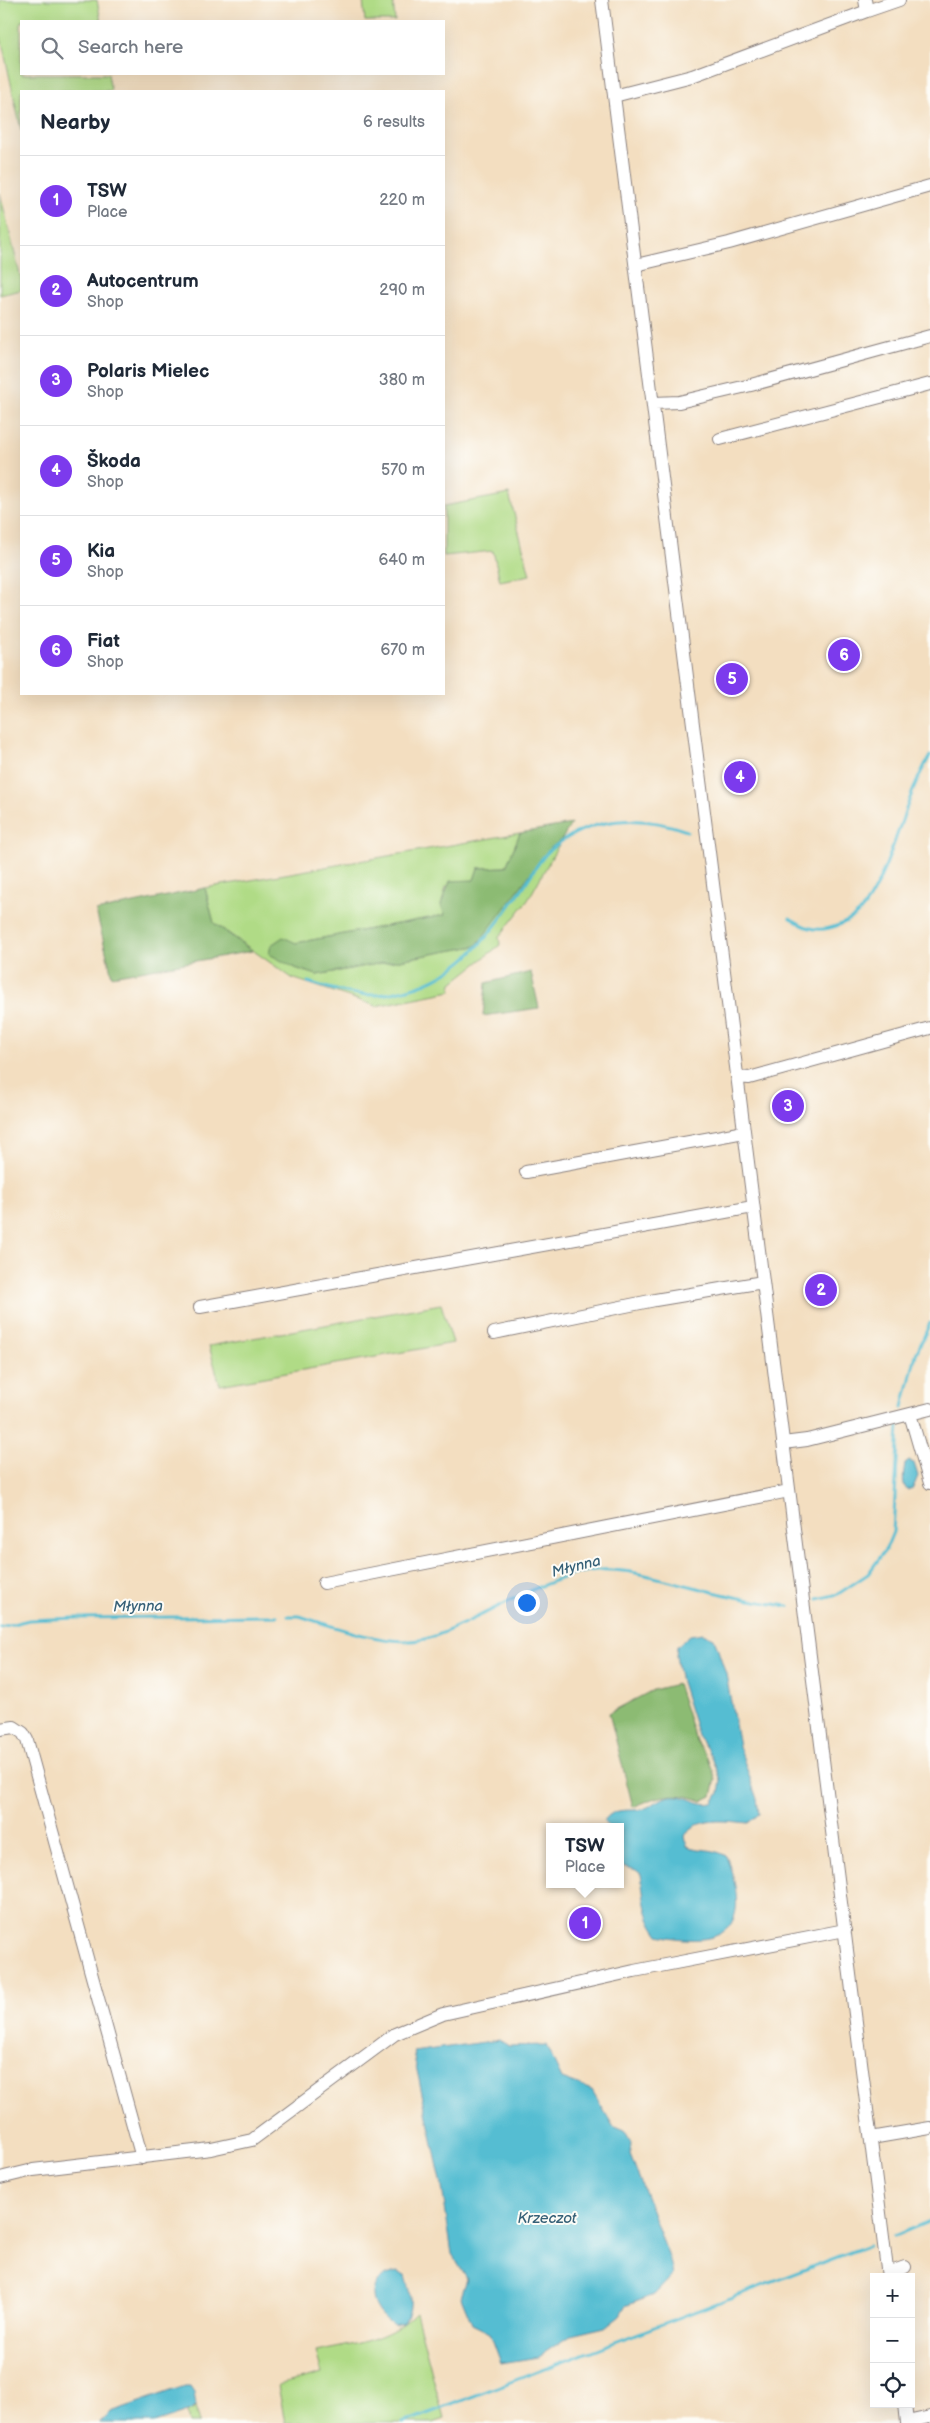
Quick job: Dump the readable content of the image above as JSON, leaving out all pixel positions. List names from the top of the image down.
{
  "water": ["Młynna", "Krzeczot"],
  "page": {
    "search": "Search here",
    "heading": ["Nearby", "6 results"],
    "list": [
      {
        "mark": "1",
        "name": "TSW",
        "note": "Place",
        "value": "220 m"
      },
      {
        "mark": "2",
        "name": "Autocentrum",
        "note": "Shop",
        "value": "290 m"
      },
      {
        "mark": "3",
        "name": "Polaris Mielec",
        "note": "Shop",
        "value": "380 m"
      },
      {
        "mark": "4",
        "name": "Škoda",
        "note": "Shop",
        "value": "570 m"
      },
      {
        "mark": "5",
        "name": "Kia",
        "note": "Shop",
        "value": "640 m"
      },
      {
        "mark": "6",
        "name": "Fiat",
        "note": "Shop",
        "value": "670 m"
      }
    ],
    "pins": [
      "6",
      "5",
      "4",
      "3",
      "2",
      "1"
    ],
    "popup": ["TSW", "Place"],
    "map_buttons": ["+", "−"]
  }
}
